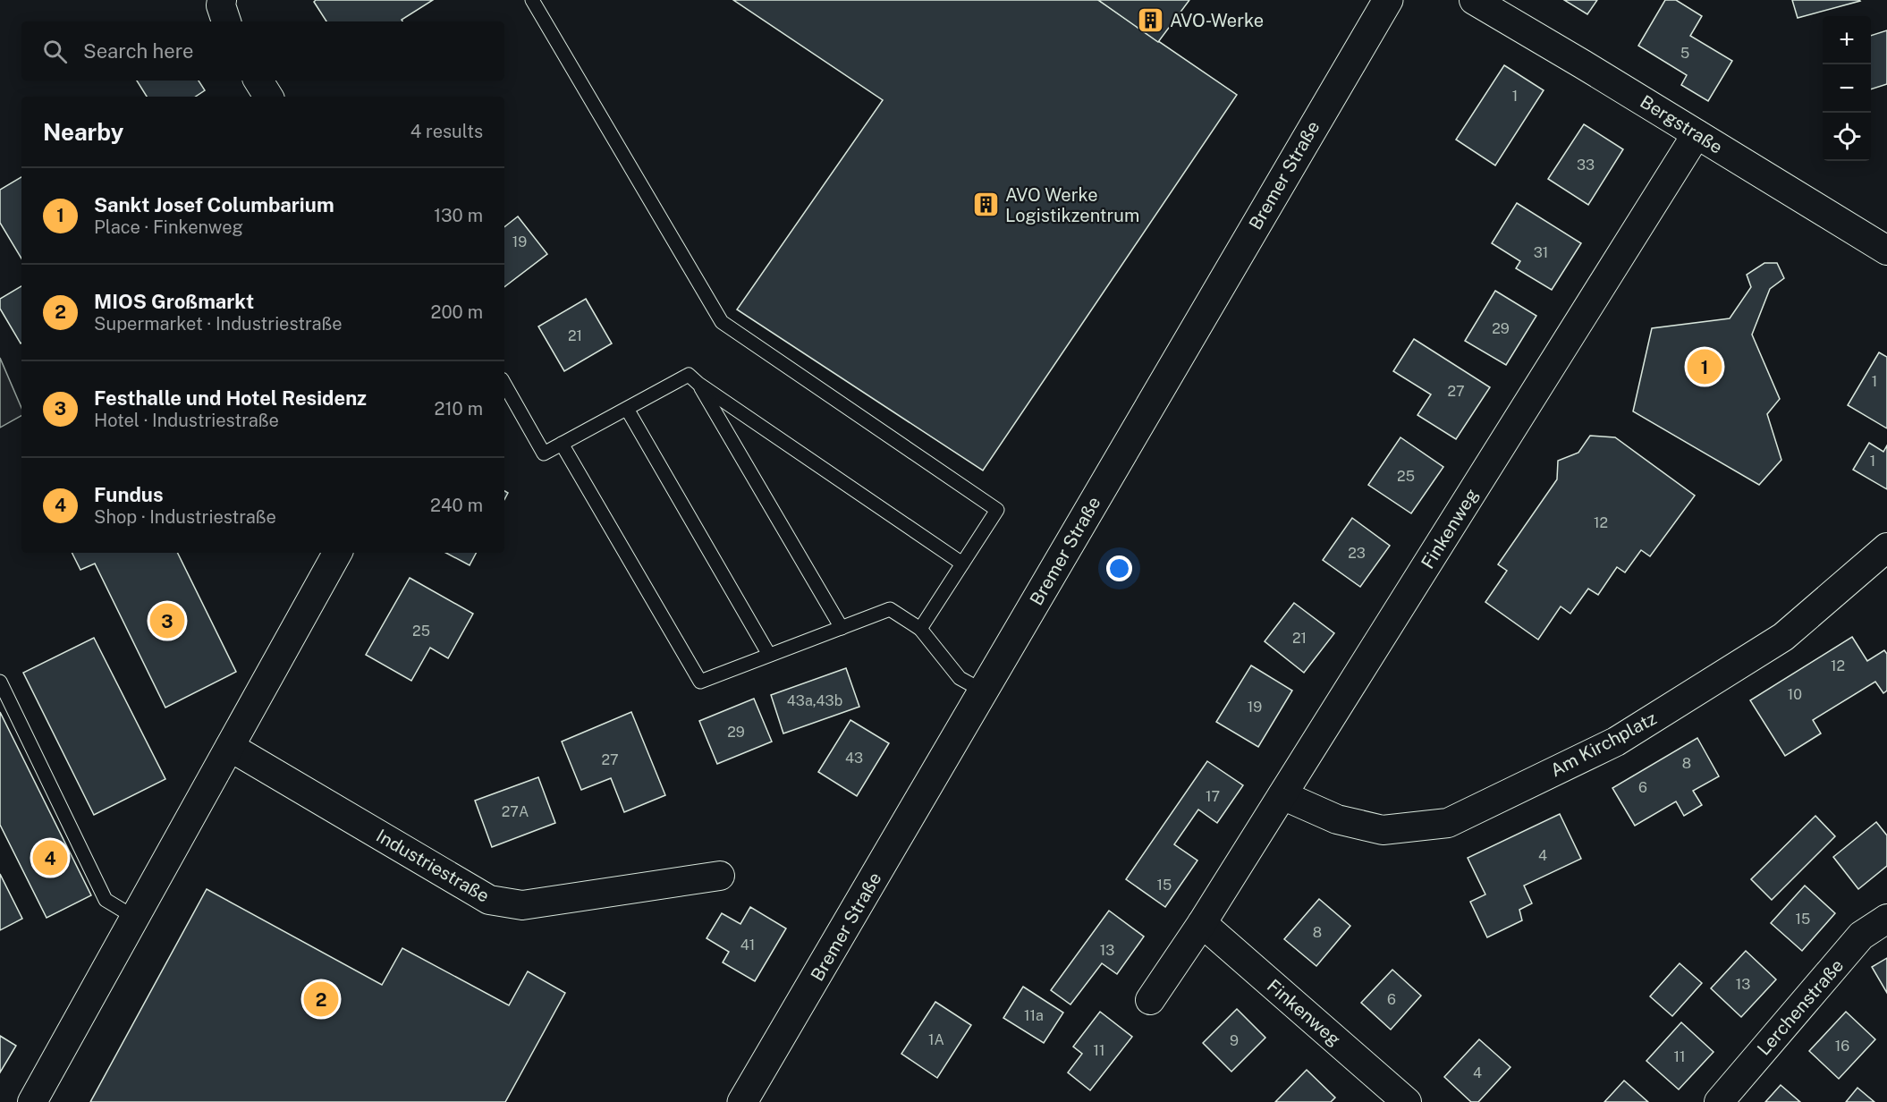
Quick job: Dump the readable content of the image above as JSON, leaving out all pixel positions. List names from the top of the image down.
{
  "streets": {
    "street": [
      "Bergstraße",
      "Bremer Straße",
      "Finkenweg",
      "Am Kirchplatz",
      "Industriestraße",
      "Lerchenstraße"
    ]
  },
  "crossings": [
    ["Bergstraße", "Finkenweg"],
    ["Finkenweg", "Am Kirchplatz"]
  ],
  "places": {
    "building": ["AVO-Werke", "AVO Werke Logistikzentrum"]
  },
  "house_numbers": [
    "5",
    "1",
    "33",
    "19",
    "31",
    "29",
    "21",
    "1",
    "27",
    "1",
    "25",
    "12",
    "23",
    "25",
    "21",
    "12",
    "10",
    "43a,43b",
    "19",
    "29",
    "43",
    "27",
    "8",
    "6",
    "17",
    "27A",
    "4",
    "15",
    "15",
    "8",
    "41",
    "13",
    "13",
    "6",
    "11a",
    "1A",
    "9",
    "16",
    "11",
    "11",
    "4"
  ],
  "page": {
    "map_buttons": ["+", "−"],
    "search": "Search here",
    "heading": ["Nearby", "4 results"],
    "list": [
      {
        "mark": "1",
        "name": "Sankt Josef Columbarium",
        "note": "Place · Finkenweg",
        "value": "130 m"
      },
      {
        "mark": "2",
        "name": "MIOS Großmarkt",
        "note": "Supermarket · Industriestraße",
        "value": "200 m"
      },
      {
        "mark": "3",
        "name": "Festhalle und Hotel Residenz",
        "note": "Hotel · Industriestraße",
        "value": "210 m"
      },
      {
        "mark": "4",
        "name": "Fundus",
        "note": "Shop · Industriestraße",
        "value": "240 m"
      }
    ],
    "pins": [
      "1",
      "3",
      "4",
      "2"
    ]
  }
}
